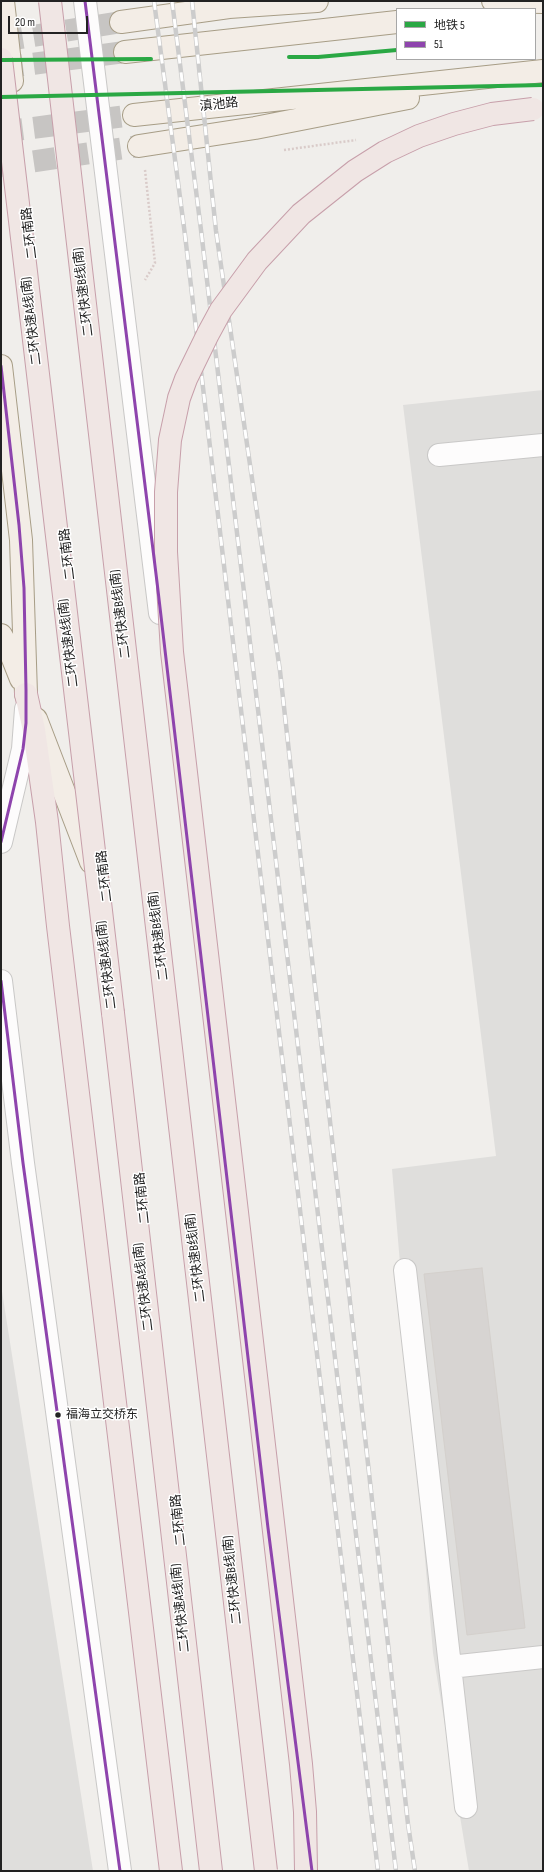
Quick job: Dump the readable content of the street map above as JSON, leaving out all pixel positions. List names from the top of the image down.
{
  "streets": {
    "highway": ["二环快速B线(南)", "二环快速A线(南)"],
    "main road": ["滇池路", "二环南路"]
  },
  "places": ["福海立交桥东"],
  "lines": ["transit line 51", "metro line 5"],
  "legend": ["地铁 5", "51"],
  "scale_bar": "20 m"
}
